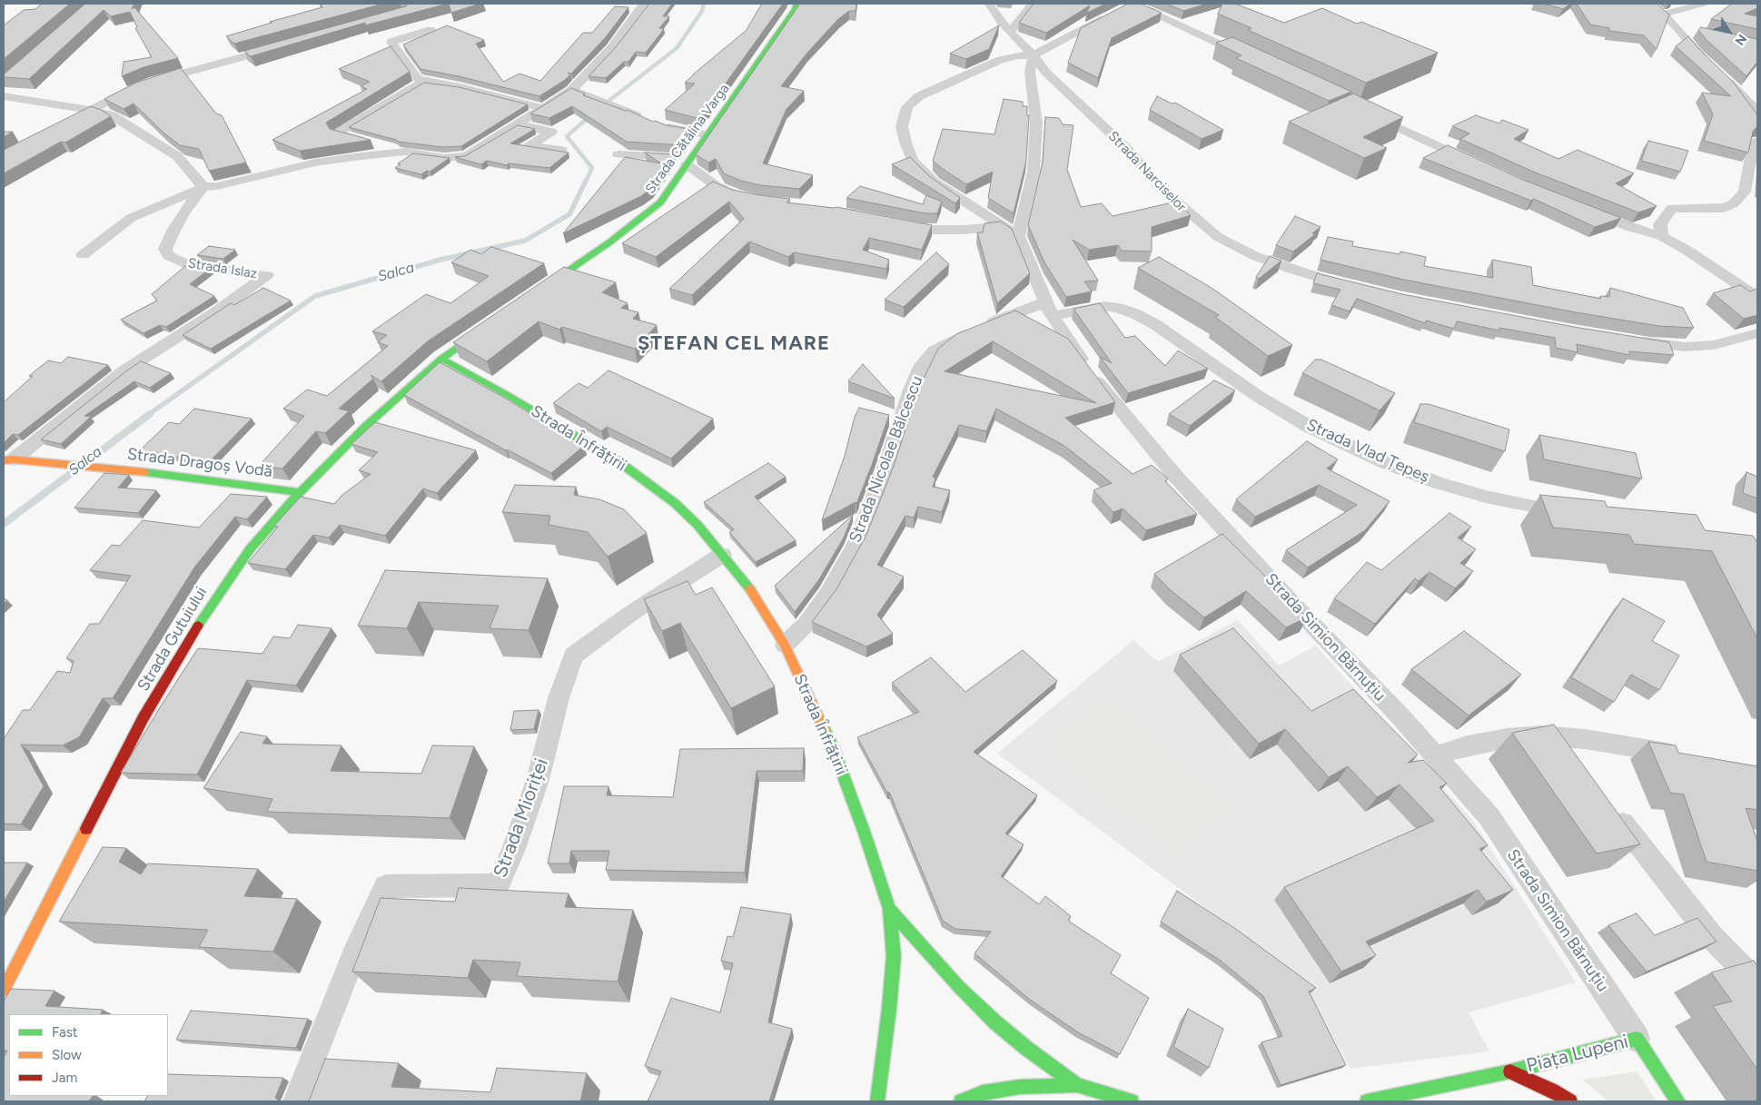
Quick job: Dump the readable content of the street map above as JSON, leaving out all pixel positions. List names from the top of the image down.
{
  "streets": {
    "main road": [
      "Strada Cătălina Varga",
      "Strada Înfrățirii",
      "Strada Dragoș Vodă",
      "Strada Gutuiului",
      "Piața Lupeni"
    ],
    "street": [
      "Strada Narciselor",
      "Strada Islaz",
      "Strada Vlad Țepeș",
      "Strada Nicolae Bălcescu",
      "Strada Simion Bărnuțiu",
      "Strada Mioriței"
    ]
  },
  "crossings": [
    ["Strada Islaz", "Strada Dragoș Vodă"],
    ["Strada Înfrățirii", "Strada Nicolae Bălcescu"],
    ["Strada Înfrățirii", "Strada Gutuiului"],
    ["Strada Înfrățirii", "Strada Mioriței"],
    ["Strada Vlad Țepeș", "Strada Nicolae Bălcescu"],
    ["Strada Vlad Țepeș", "Strada Simion Bărnuțiu"],
    ["Strada Nicolae Bălcescu", "Strada Simion Bărnuțiu"],
    ["Strada Dragoș Vodă", "Strada Gutuiului"],
    ["Strada Simion Bărnuțiu", "Piața Lupeni"]
  ],
  "districts": ["ȘTEFAN CEL MARE"],
  "water": ["Salca"],
  "legend": ["Fast", "Slow", "Jam"],
  "north": "bottom right"
}
